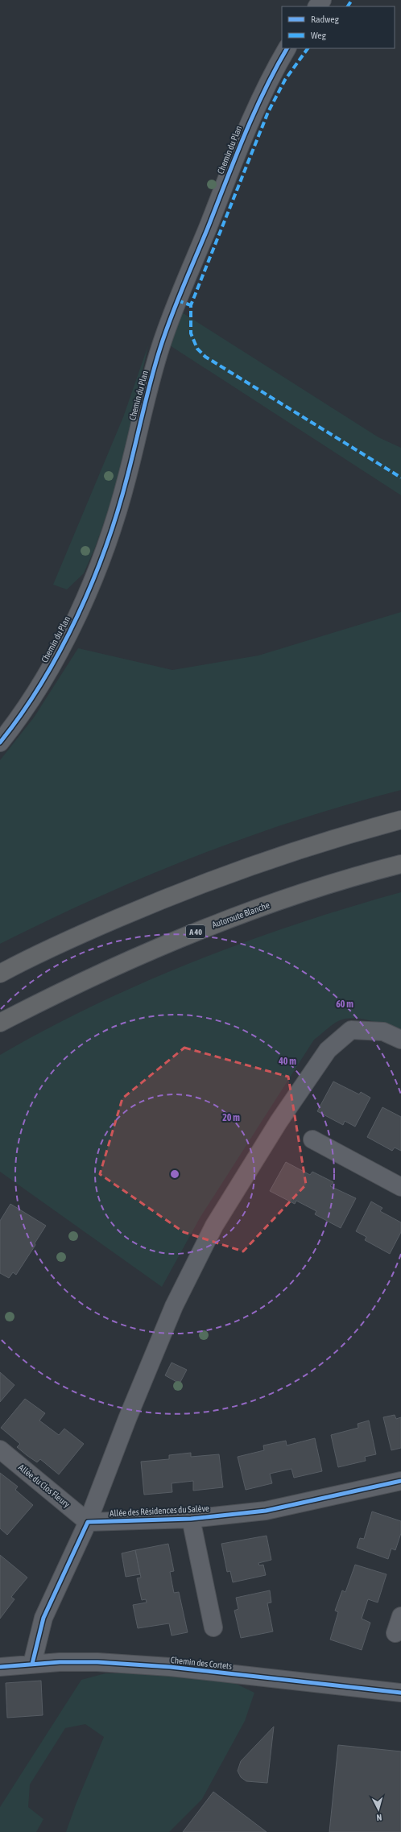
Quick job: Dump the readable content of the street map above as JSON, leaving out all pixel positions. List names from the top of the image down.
{
  "streets": {
    "highway": ["Autoroute Blanche", "A 40"],
    "street": [
      "Chemin du Plan",
      "Allée du Clos Fleury",
      "Allée des Résidences du Salève",
      "Chemin des Cortets"
    ]
  },
  "crossings": [
    ["Allée du Clos Fleury", "Allée des Résidences du Salève"]
  ],
  "legend": ["Radweg", "Weg"],
  "north": "bottom",
  "rings": ["60 m", "40 m", "20 m"]
}
